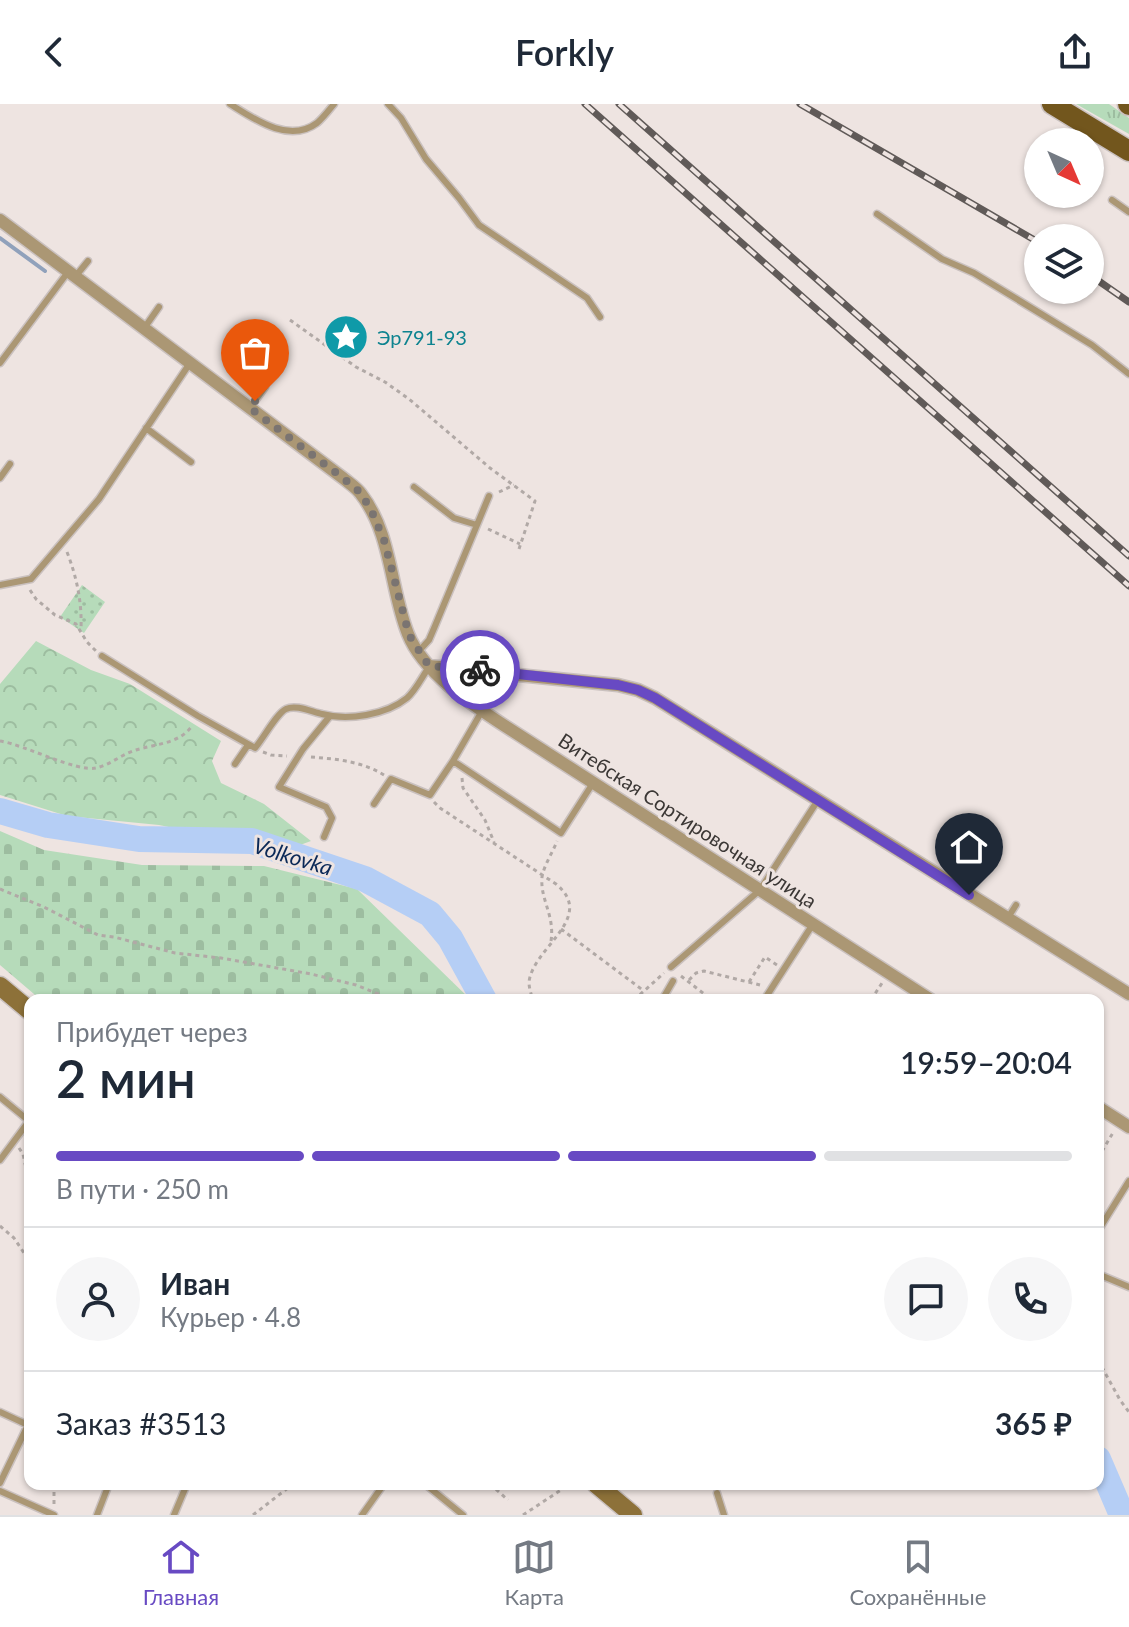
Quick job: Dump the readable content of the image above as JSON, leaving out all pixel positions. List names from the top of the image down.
{
  "streets": {
    "street": ["Витебская Сортировочная улица"]
  },
  "water": ["Volkovka"],
  "places": {
    "place": ["Эр791-93"]
  },
  "north": "bottom right",
  "page": {
    "header": "Forkly",
    "heading": ["2 мин", "Прибудет через", "19:59–20:04"],
    "panel": [
      "Иван",
      "Курьер · 4.8",
      "Заказ #3513",
      "365 ₽"
    ],
    "bar": "В пути · 250 m",
    "tabs": ["Главная", "Карта", "Сохранённые"]
  }
}
